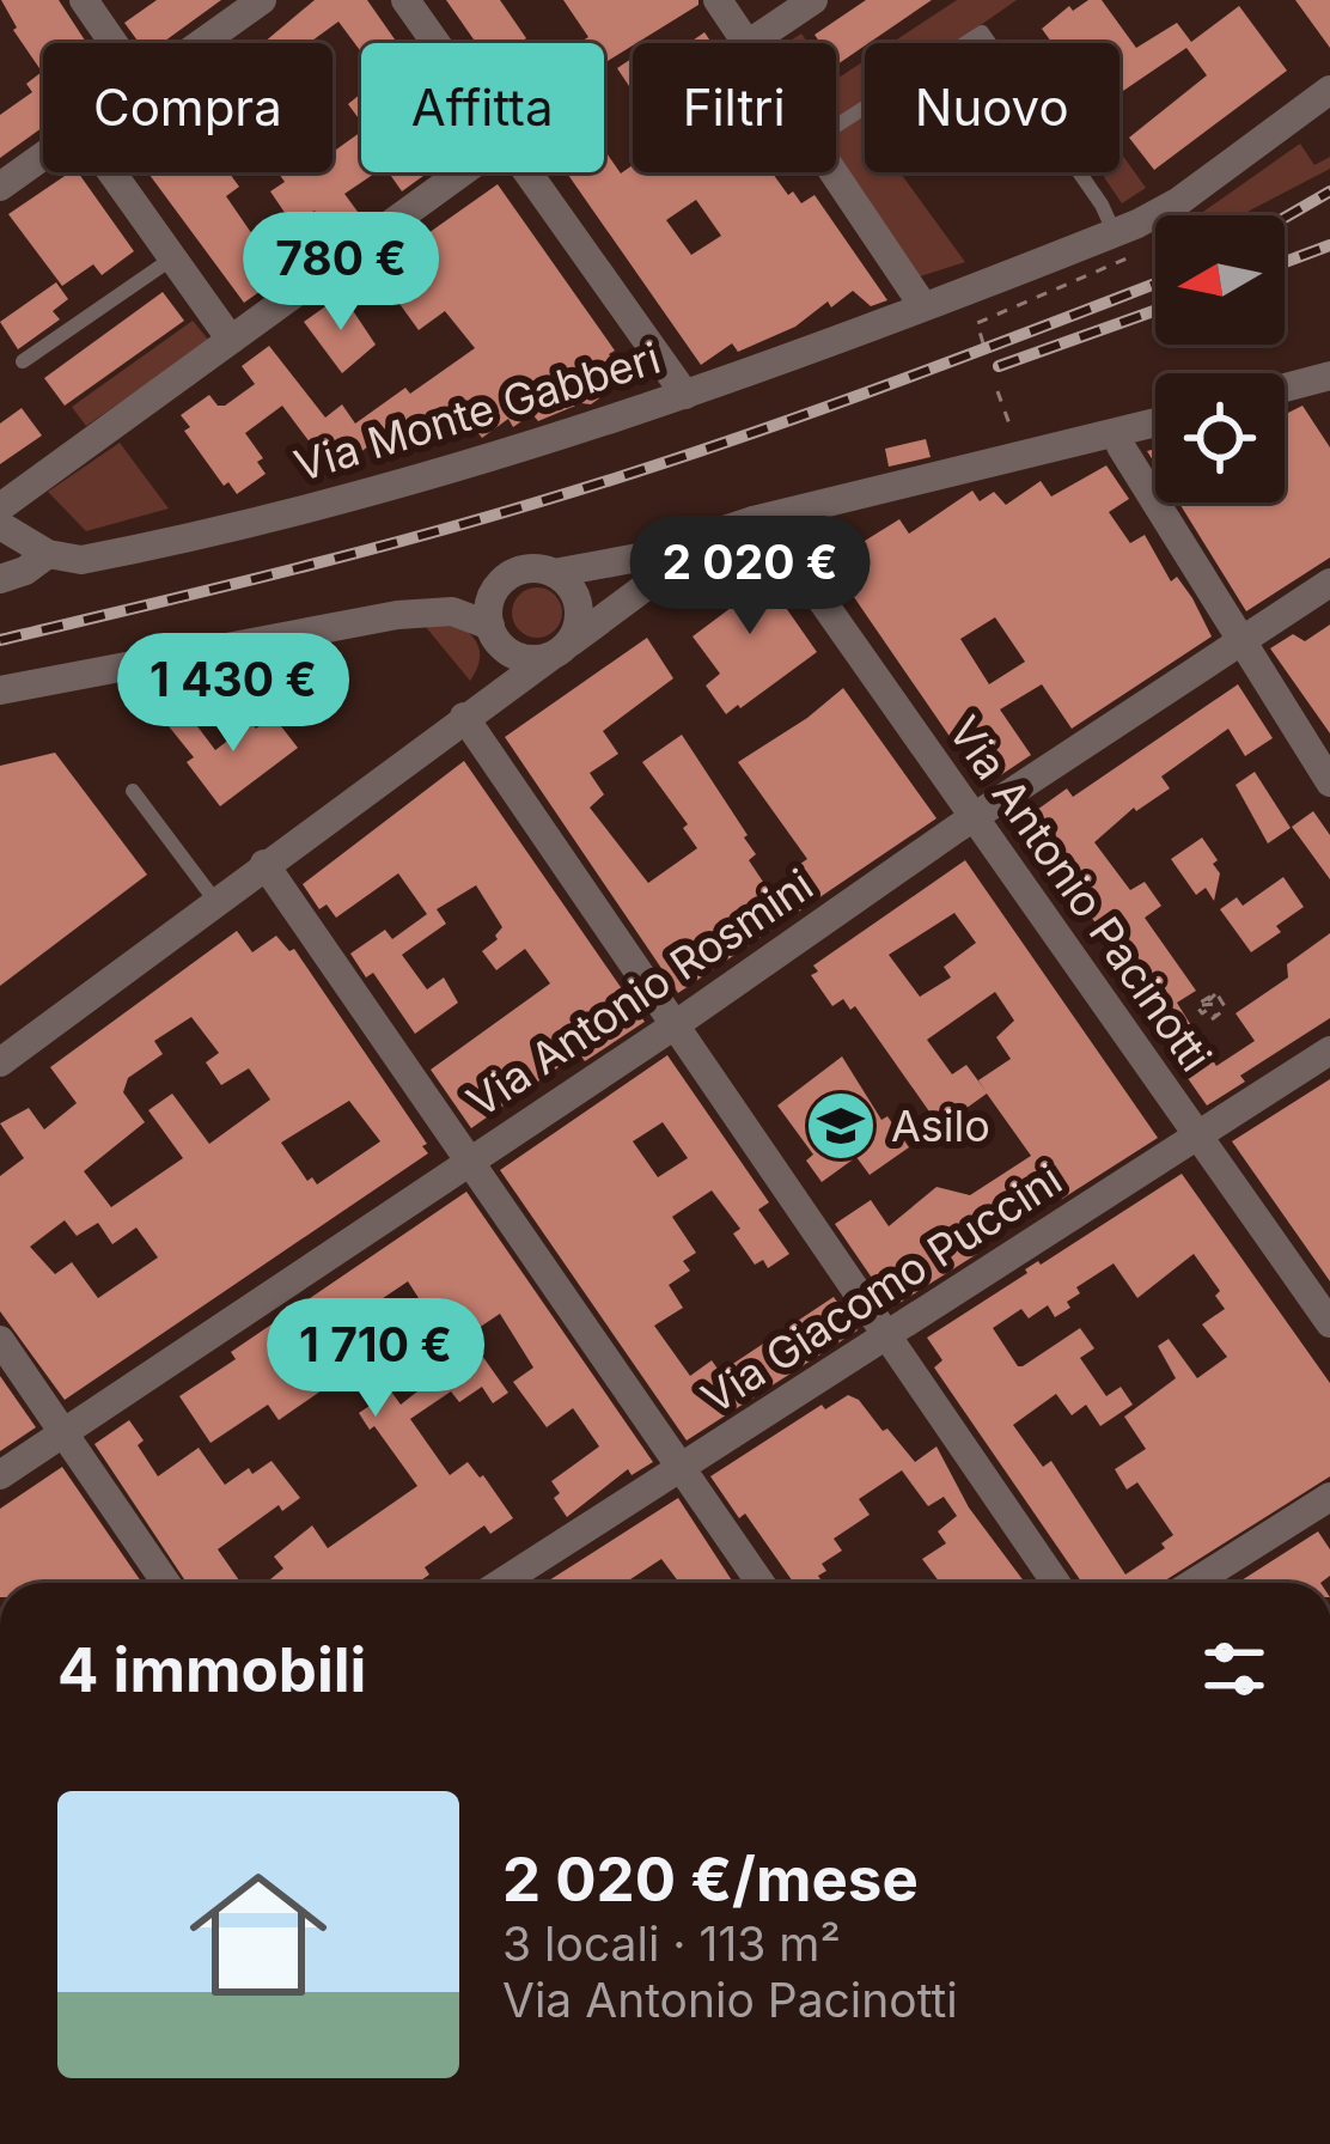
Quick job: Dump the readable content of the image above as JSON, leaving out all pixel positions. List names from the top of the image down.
{
  "streets": {
    "street": [
      "Via Monte Gabberi",
      "Via Antonio Pacinotti",
      "Via Antonio Rosmini",
      "Via Giacomo Puccini"
    ]
  },
  "crossings": [
    ["Via Antonio Pacinotti", "Via Antonio Rosmini"],
    ["Via Antonio Pacinotti", "Via Giacomo Puccini"]
  ],
  "places": {
    "school or university": ["Asilo"]
  },
  "north": "left",
  "page": {
    "chip": [
      "Compra",
      "Affitta",
      "Filtri",
      "Nuovo"
    ],
    "price": [
      "780 €",
      "2 020 €",
      "1 430 €",
      "1 710 €"
    ],
    "heading": "4 immobili",
    "list": [
      {
        "name": "2 020 €/mese",
        "note": "3 locali · 113 m² · Via Antonio Pacinotti"
      }
    ]
  }
}
